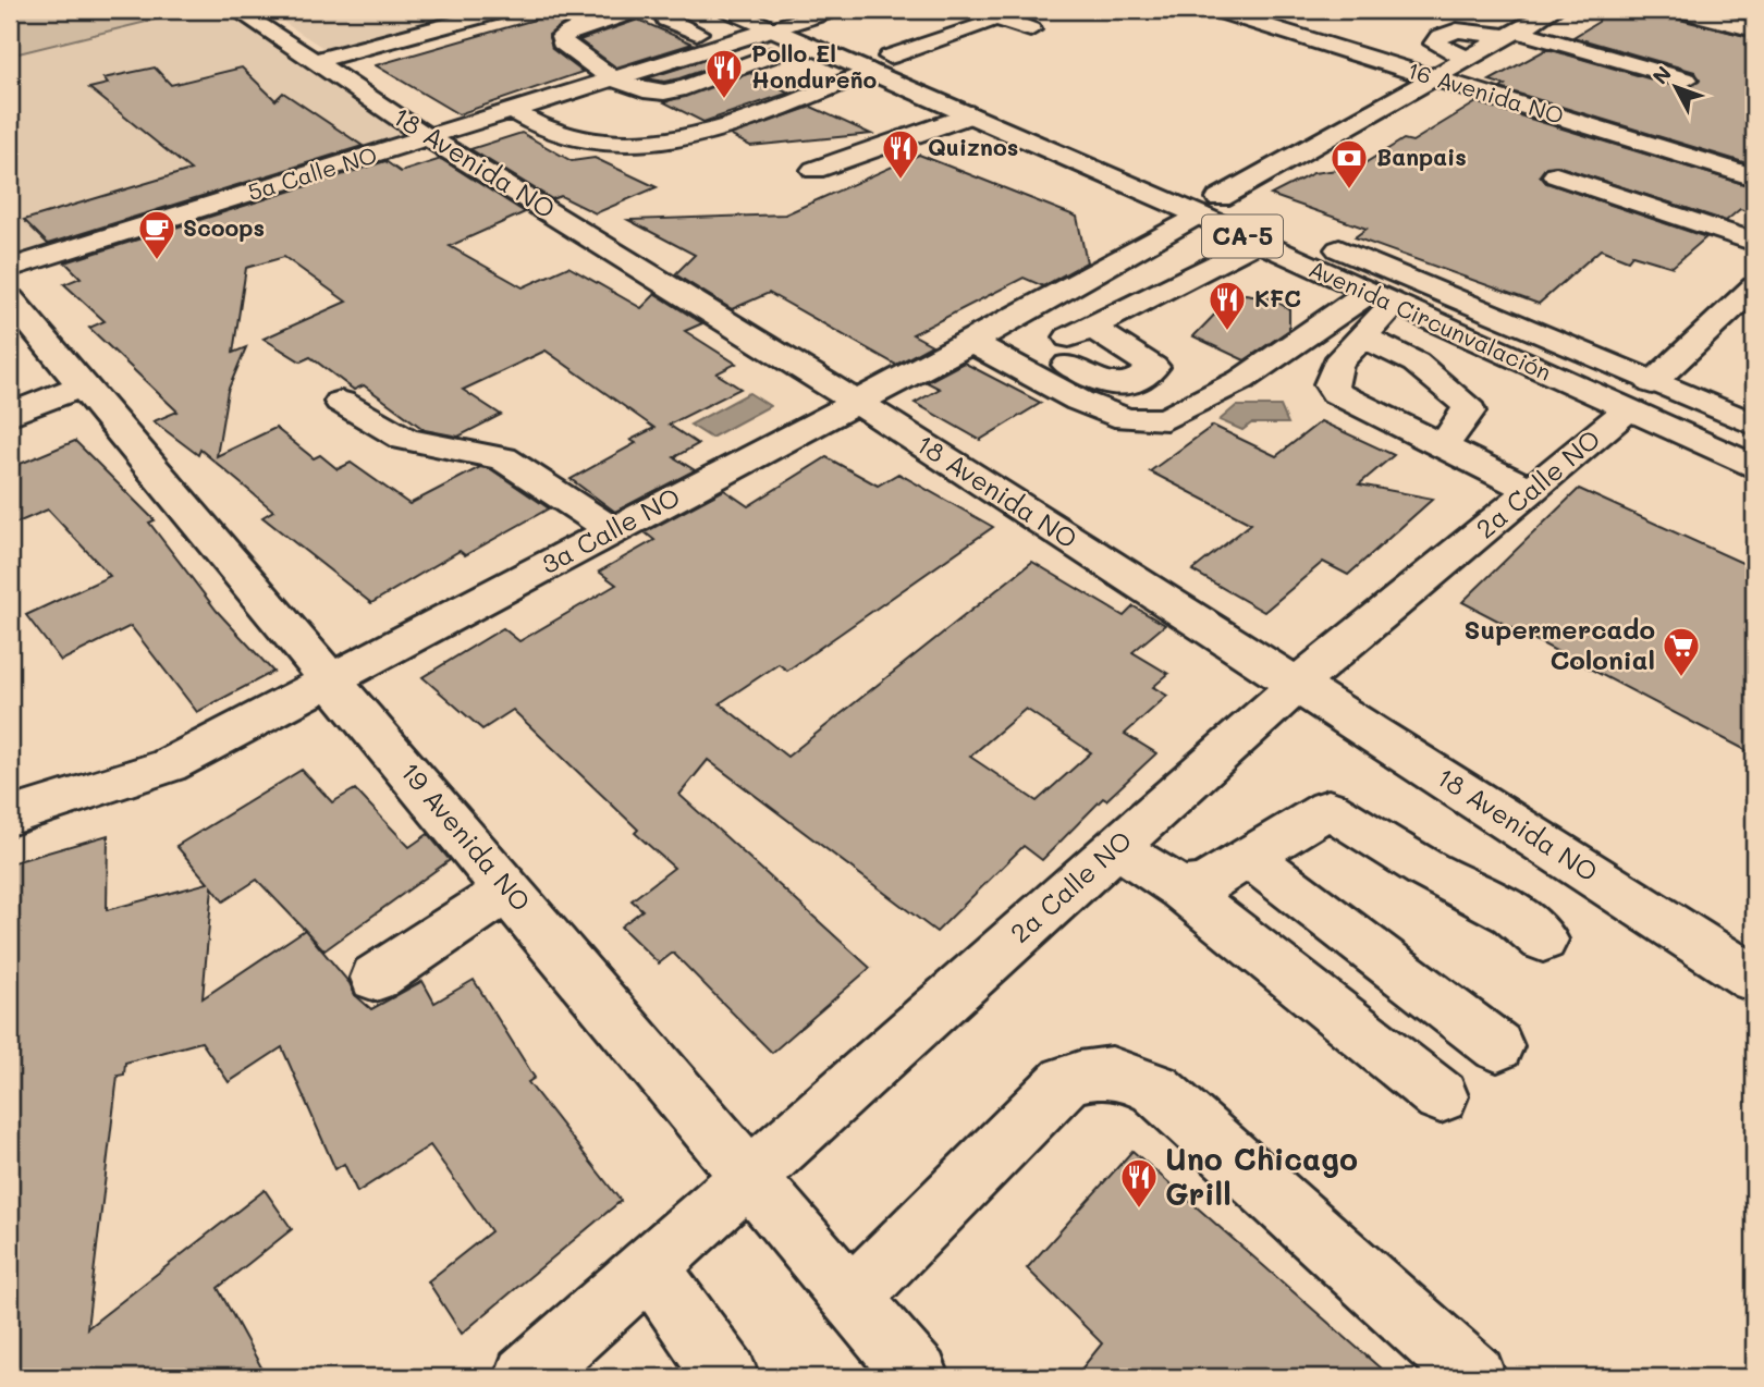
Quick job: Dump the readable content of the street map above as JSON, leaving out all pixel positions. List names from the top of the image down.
{
  "streets": {
    "main road": [
      "16 Avenida NO",
      "18 Avenida NO",
      "5a Calle NO",
      "CA-5",
      "Avenida Circunvalación",
      "2a Calle NO",
      "3a Calle NO",
      "19 Avenida NO"
    ]
  },
  "crossings": [
    ["16 Avenida NO", "3a Calle NO"],
    ["18 Avenida NO", "5a Calle NO"],
    ["18 Avenida NO", "2a Calle NO"],
    ["18 Avenida NO", "3a Calle NO"],
    ["5a Calle NO", "Avenida Circunvalación"],
    ["Avenida Circunvalación", "2a Calle NO"],
    ["Avenida Circunvalación", "3a Calle NO"],
    ["2a Calle NO", "19 Avenida NO"],
    ["3a Calle NO", "19 Avenida NO"]
  ],
  "places": {
    "restaurant": [
      "Pollo El Hondureño",
      "Quiznos",
      "KFC",
      "Uno Chicago Grill"
    ],
    "bank": ["Banpais"],
    "cafe": ["Scoops"],
    "supermarket": ["Supermercado Colonial"]
  },
  "north": "top left"
}
